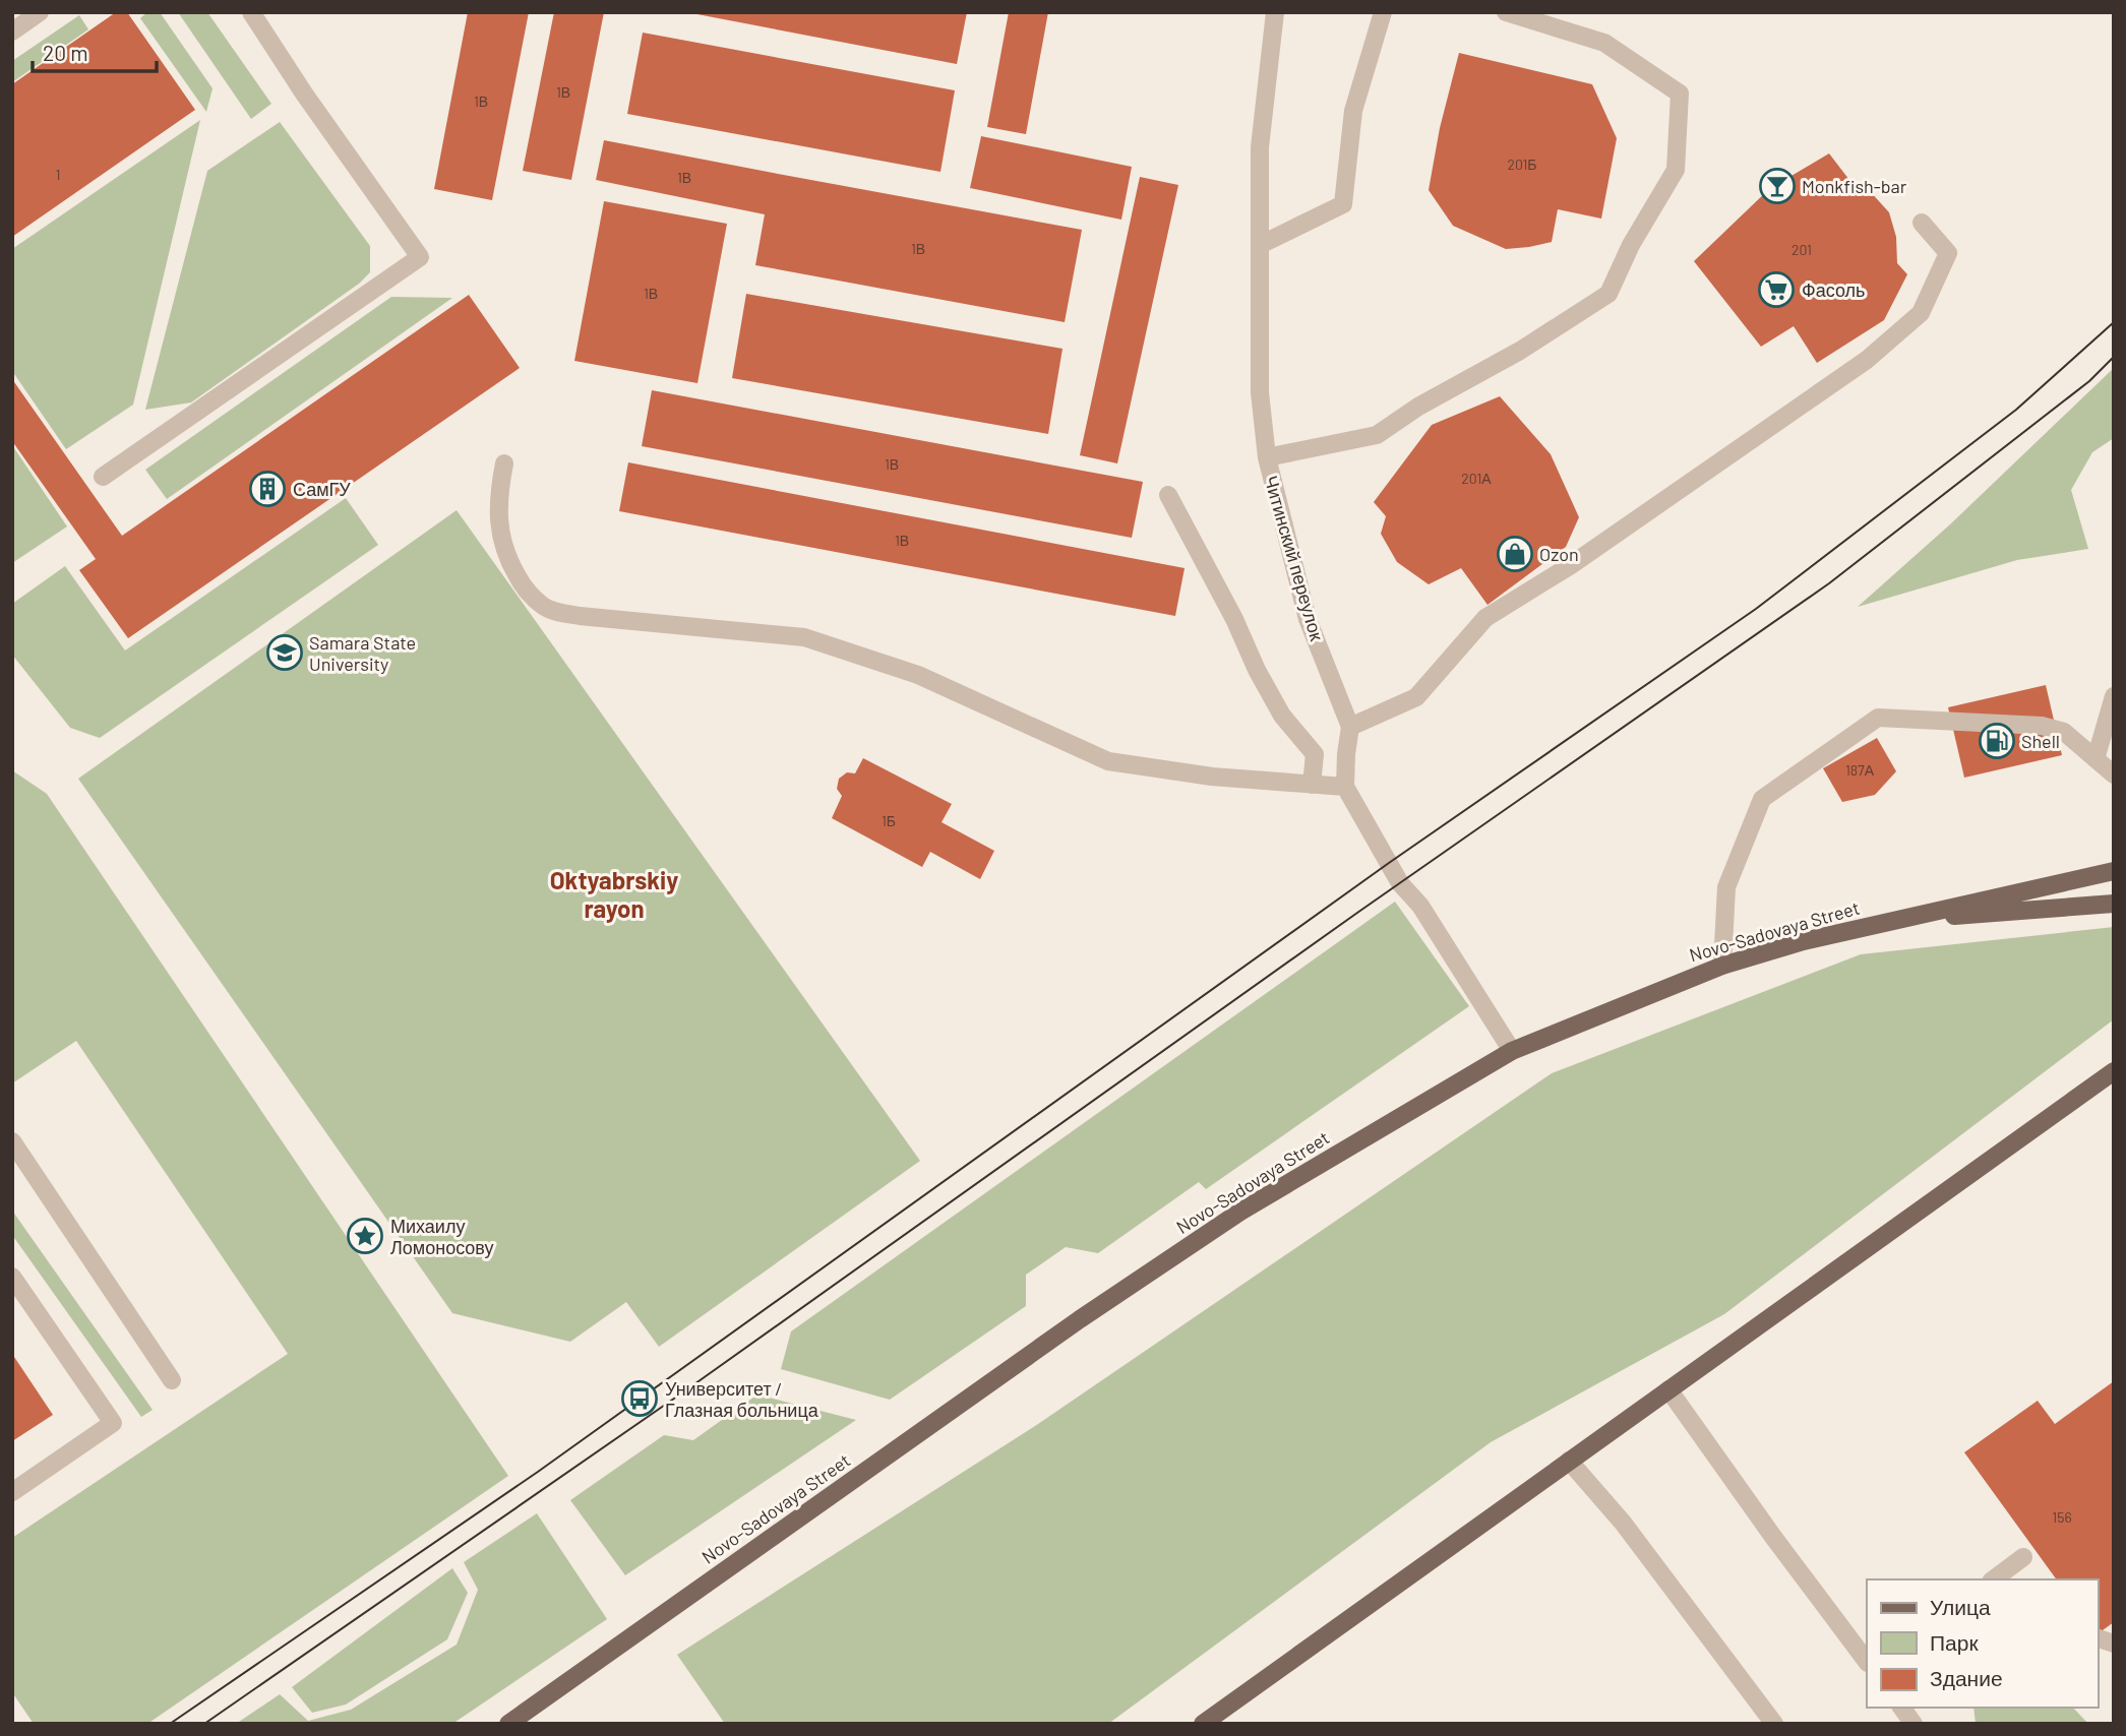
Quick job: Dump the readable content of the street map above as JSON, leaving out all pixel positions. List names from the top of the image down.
{
  "streets": {
    "main road": ["Novo-Sadovaya Street"],
    "street": ["Читинский переулок"]
  },
  "districts": ["Oktyabrskiy rayon"],
  "places": {
    "bar": ["Monkfish-bar"],
    "supermarket": ["Фасоль"],
    "building": ["СамГУ"],
    "shop": ["Ozon"],
    "school or university": ["Samara State University"],
    "fuel station": ["Shell"],
    "place": ["Михаилу Ломоносову"],
    "bus stop": ["Университет / Глазная больница"]
  },
  "house_numbers": [
    "1В",
    "1В",
    "201Б",
    "1",
    "1В",
    "1В",
    "201",
    "1В",
    "1В",
    "201А",
    "1В",
    "187А",
    "1Б",
    "156"
  ],
  "legend": ["Улица", "Парк", "Здание"],
  "scale_bar": "20 m"
}
